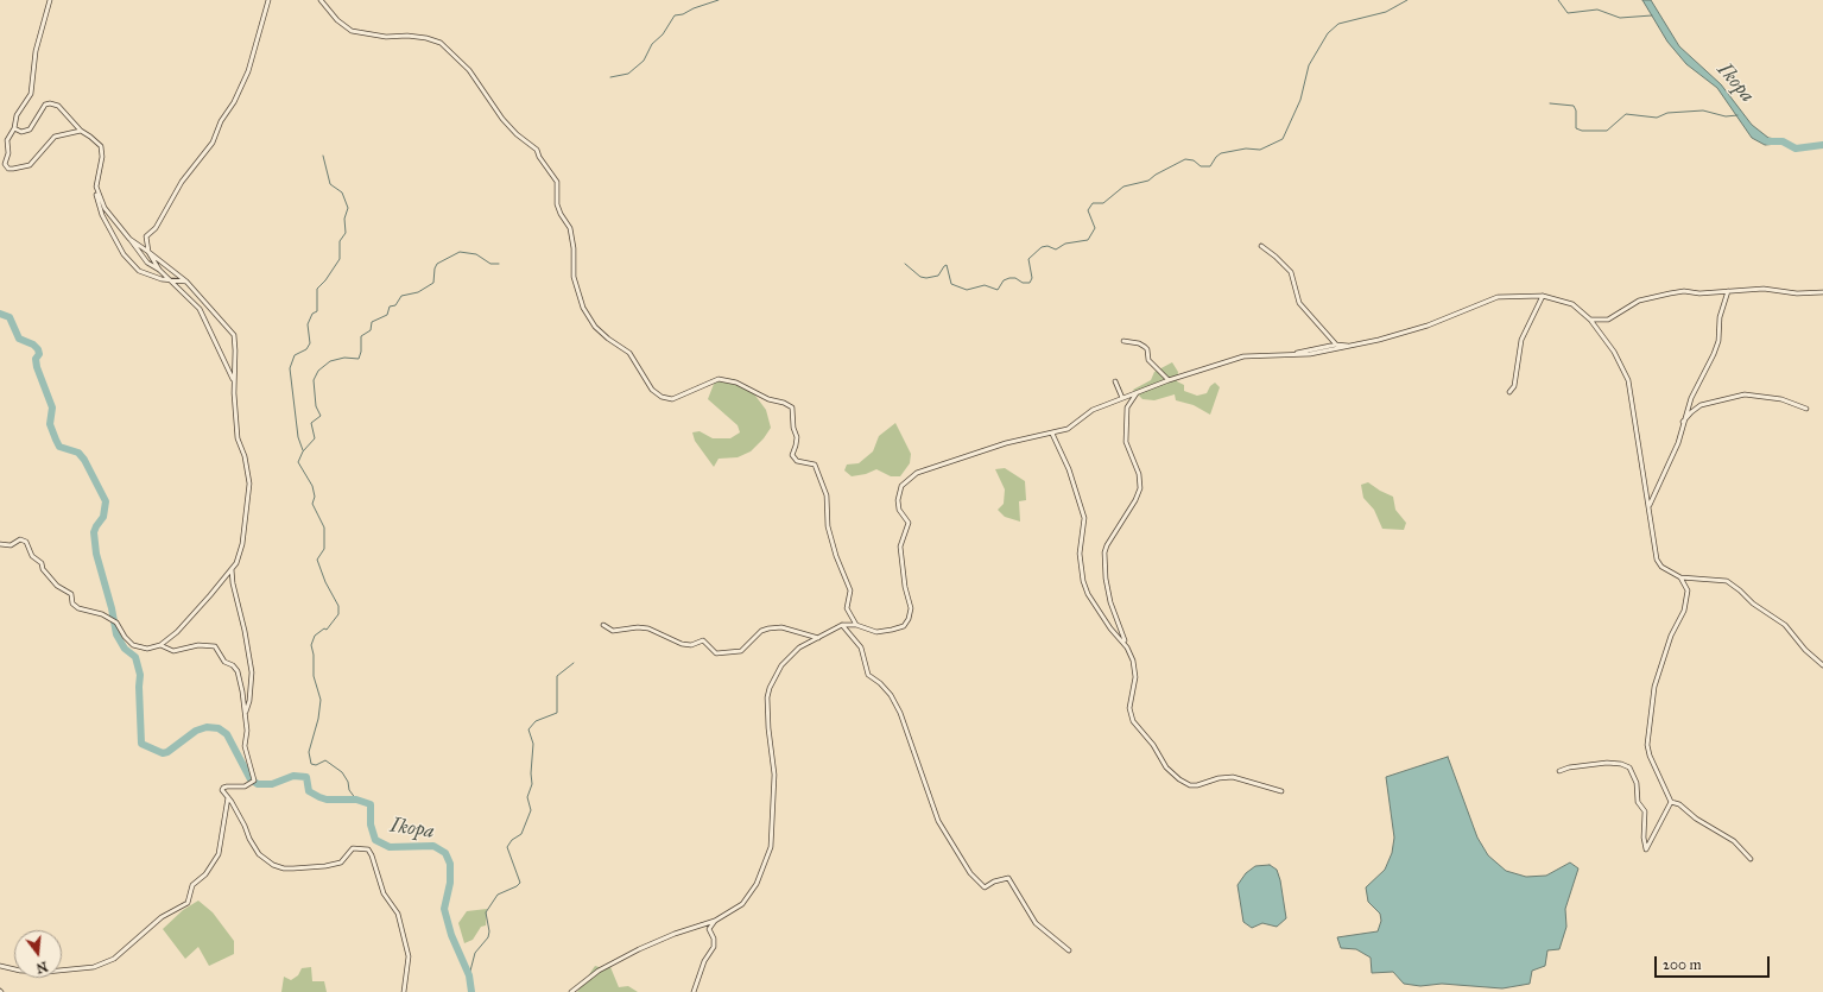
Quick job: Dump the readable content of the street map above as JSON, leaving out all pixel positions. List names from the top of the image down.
{
  "water": ["Ikopa"],
  "scale_bar": "200 m",
  "north": "bottom"
}
